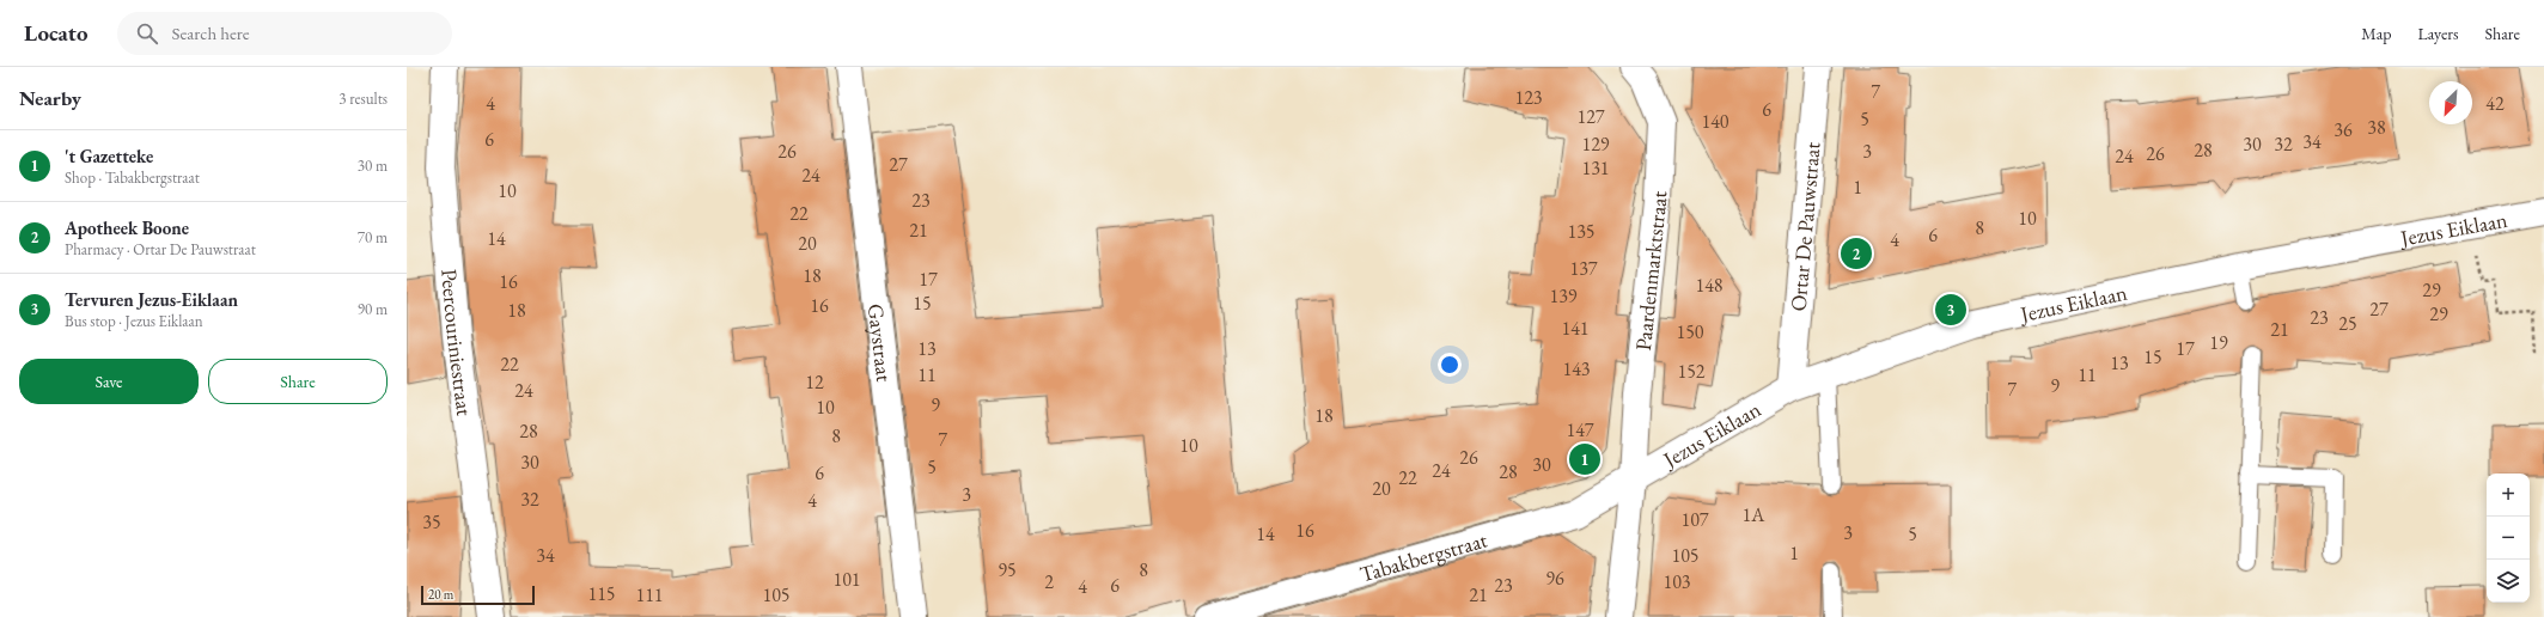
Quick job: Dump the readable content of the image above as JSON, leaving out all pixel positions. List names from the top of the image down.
{
  "streets": {
    "street": [
      "Ortar De Pauwstraat",
      "Jezus Eiklaan",
      "Paardenmarktstraat",
      "Peercouriniestraat",
      "Gaystraat",
      "Tabakbergstraat"
    ]
  },
  "crossings": [
    ["Ortar De Pauwstraat", "Jezus Eiklaan"],
    ["Jezus Eiklaan", "Paardenmarktstraat"],
    ["Jezus Eiklaan", "Tabakbergstraat"],
    ["Paardenmarktstraat", "Tabakbergstraat"]
  ],
  "house_numbers": [
    "7",
    "123",
    "4",
    "42",
    "6",
    "127",
    "5",
    "140",
    "38",
    "36",
    "6",
    "34",
    "129",
    "30",
    "32",
    "28",
    "26",
    "3",
    "26",
    "24",
    "27",
    "131",
    "24",
    "1",
    "10",
    "23",
    "22",
    "10",
    "8",
    "21",
    "135",
    "6",
    "14",
    "4",
    "20",
    "137",
    "18",
    "17",
    "16",
    "148",
    "29",
    "139",
    "15",
    "16",
    "27",
    "18",
    "29",
    "23",
    "25",
    "141",
    "21",
    "150",
    "19",
    "13",
    "17",
    "15",
    "13",
    "22",
    "143",
    "152",
    "11",
    "11",
    "12",
    "9",
    "7",
    "24",
    "9",
    "10",
    "18",
    "147",
    "28",
    "8",
    "7",
    "10",
    "26",
    "30",
    "30",
    "5",
    "24",
    "28",
    "6",
    "22",
    "20",
    "3",
    "32",
    "4",
    "1A",
    "107",
    "35",
    "16",
    "3",
    "14",
    "5",
    "1",
    "34",
    "105",
    "95",
    "8",
    "96",
    "101",
    "2",
    "103",
    "6",
    "23",
    "4",
    "115",
    "111",
    "105",
    "21"
  ],
  "scale_bar": "20 m",
  "north": "bottom left",
  "page": {
    "header": "Locato",
    "search": "Search here",
    "nav": ["Map", "Layers", "Share"],
    "heading": ["Nearby", "3 results"],
    "list": [
      {
        "mark": "1",
        "name": "'t Gazetteke",
        "note": "Shop · Tabakbergstraat",
        "value": "30 m"
      },
      {
        "mark": "2",
        "name": "Apotheek Boone",
        "note": "Pharmacy · Ortar De Pauwstraat",
        "value": "70 m"
      },
      {
        "mark": "3",
        "name": "Tervuren Jezus-Eiklaan",
        "note": "Bus stop · Jezus Eiklaan",
        "value": "90 m"
      }
    ],
    "pins": ["2", "3", "1"],
    "buttons": ["Save", "Share"],
    "map_buttons": ["+", "−"],
    "scale": "20 m"
  }
}
